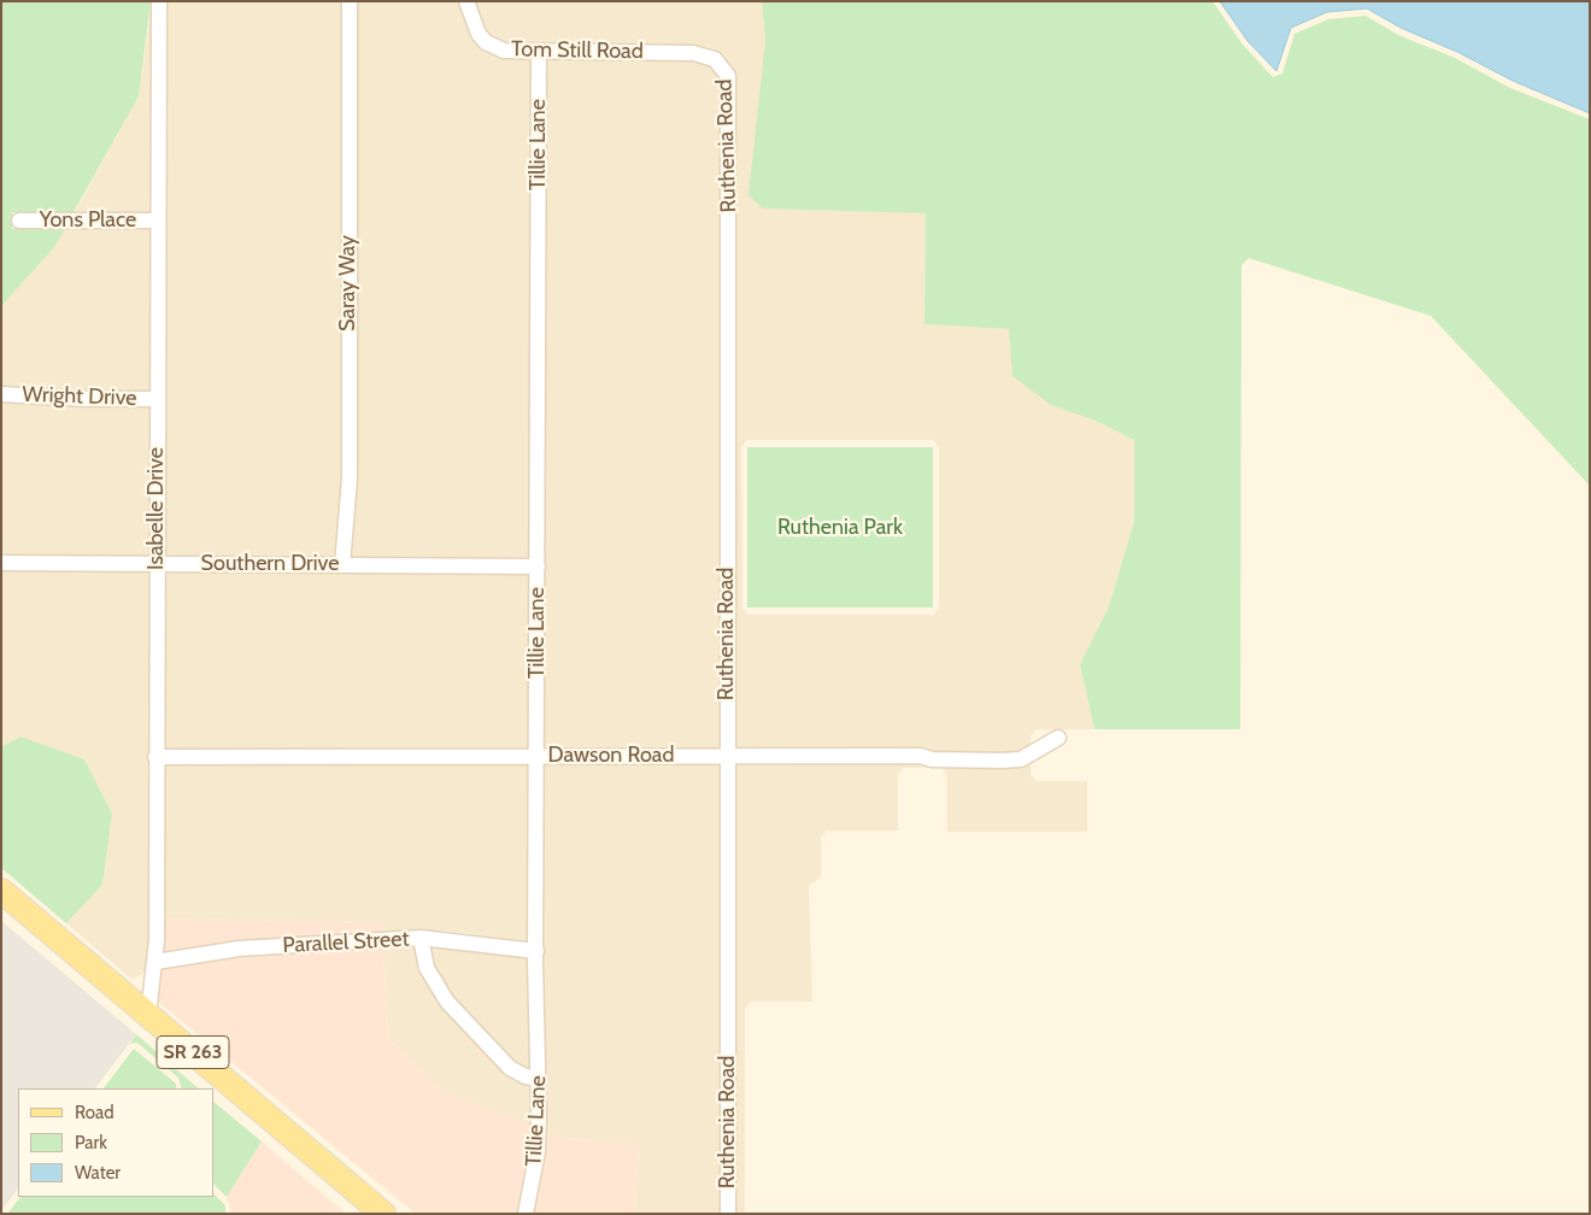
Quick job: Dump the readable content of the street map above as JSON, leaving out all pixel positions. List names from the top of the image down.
{
  "streets": {
    "main road": ["SR 263"],
    "street": [
      "Tom Still Road",
      "Tillie Lane",
      "Ruthenia Road",
      "Yons Place",
      "Saray Way",
      "Wright Drive",
      "Isabelle Drive",
      "Southern Drive",
      "Dawson Road",
      "Parallel Street"
    ]
  },
  "crossings": [
    ["Tom Still Road", "Tillie Lane"],
    ["Tom Still Road", "Ruthenia Road"],
    ["Tillie Lane", "Southern Drive"],
    ["Tillie Lane", "Dawson Road"],
    ["Tillie Lane", "Parallel Street"],
    ["Ruthenia Road", "Dawson Road"],
    ["Yons Place", "Isabelle Drive"],
    ["Saray Way", "Southern Drive"],
    ["Wright Drive", "Isabelle Drive"],
    ["Isabelle Drive", "Southern Drive"],
    ["Isabelle Drive", "Dawson Road"],
    ["Isabelle Drive", "Parallel Street"],
    ["Isabelle Drive", "SR 263"]
  ],
  "parks": ["Ruthenia Park"],
  "legend": ["Road", "Park", "Water"]
}
